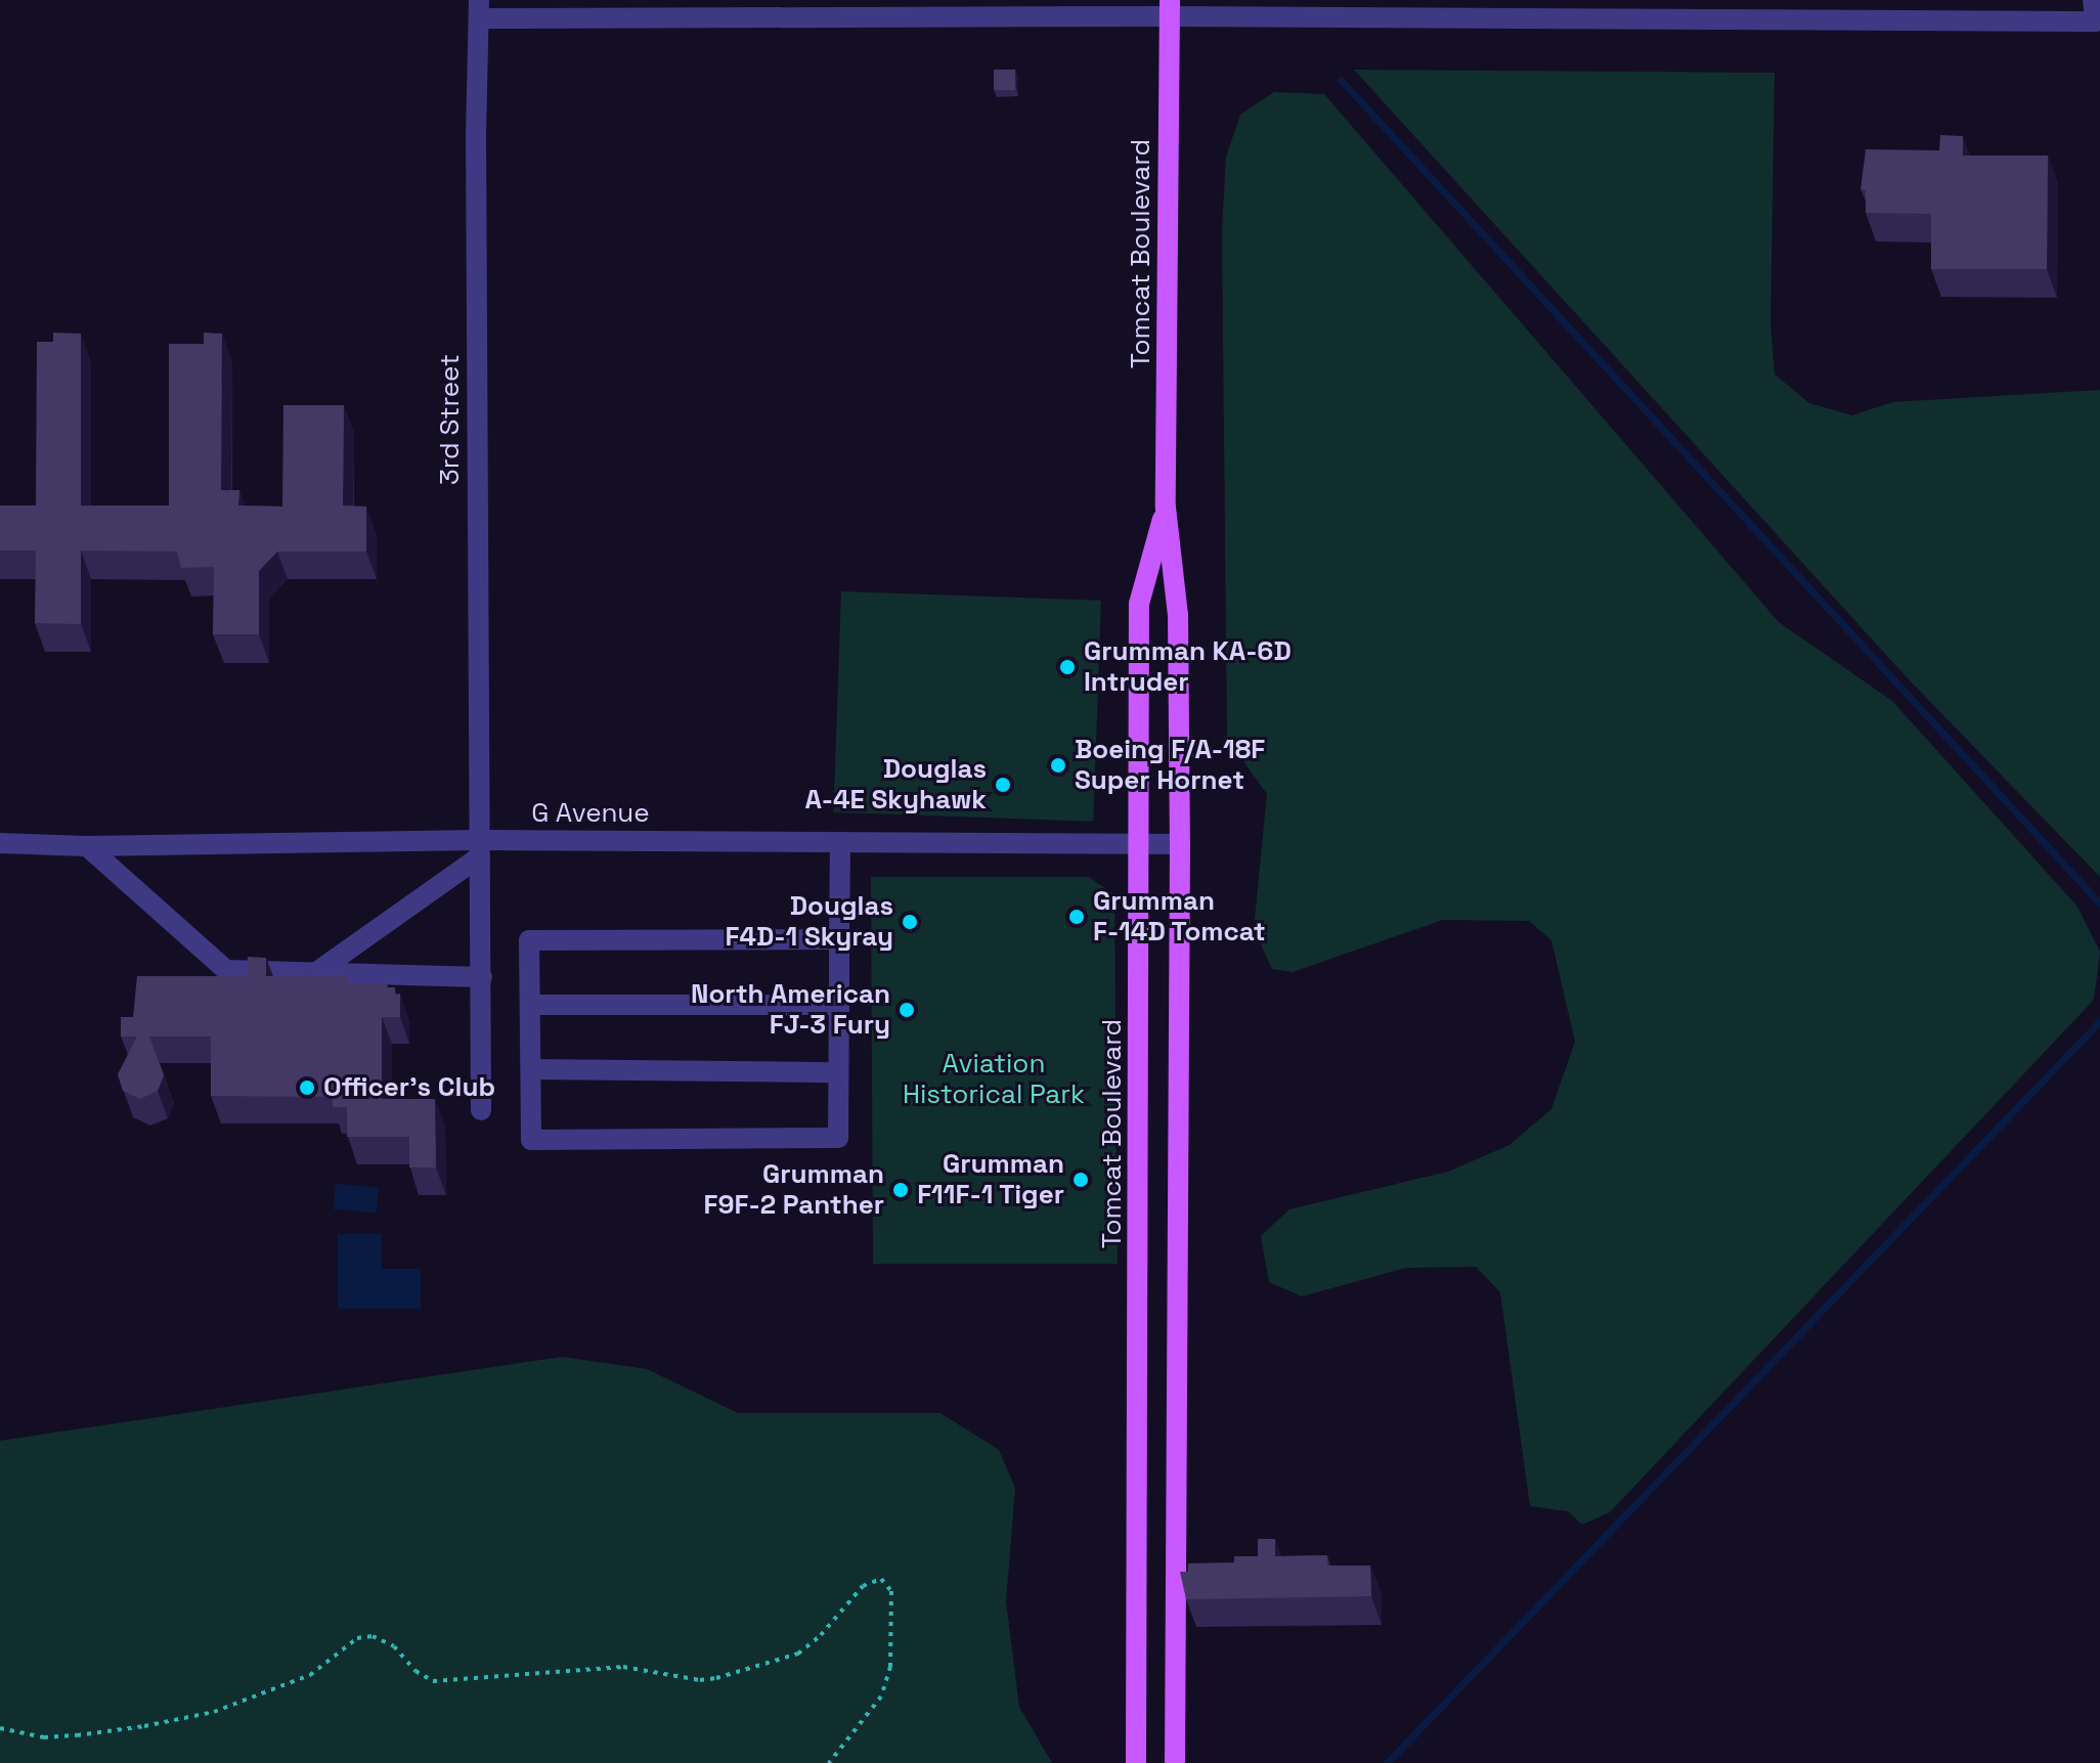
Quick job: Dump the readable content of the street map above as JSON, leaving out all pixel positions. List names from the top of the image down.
{
  "streets": {
    "main road": ["Tomcat Boulevard"],
    "street": ["3rd Street", "G Avenue"]
  },
  "crossings": [
    ["Tomcat Boulevard", "G Avenue"],
    ["3rd Street", "G Avenue"]
  ],
  "parks": ["Aviation Historical Park"],
  "places": [
    "Grumman KA-6D Intruder",
    "Boeing F/A-18F Super Hornet",
    "Douglas A-4E Skyhawk",
    "Grumman F-14D Tomcat",
    "Douglas F4D-1 Skyray",
    "North American FJ-3 Fury",
    "Officer's Club",
    "Grumman F11F-1 Tiger",
    "Grumman F9F-2 Panther"
  ]
}
